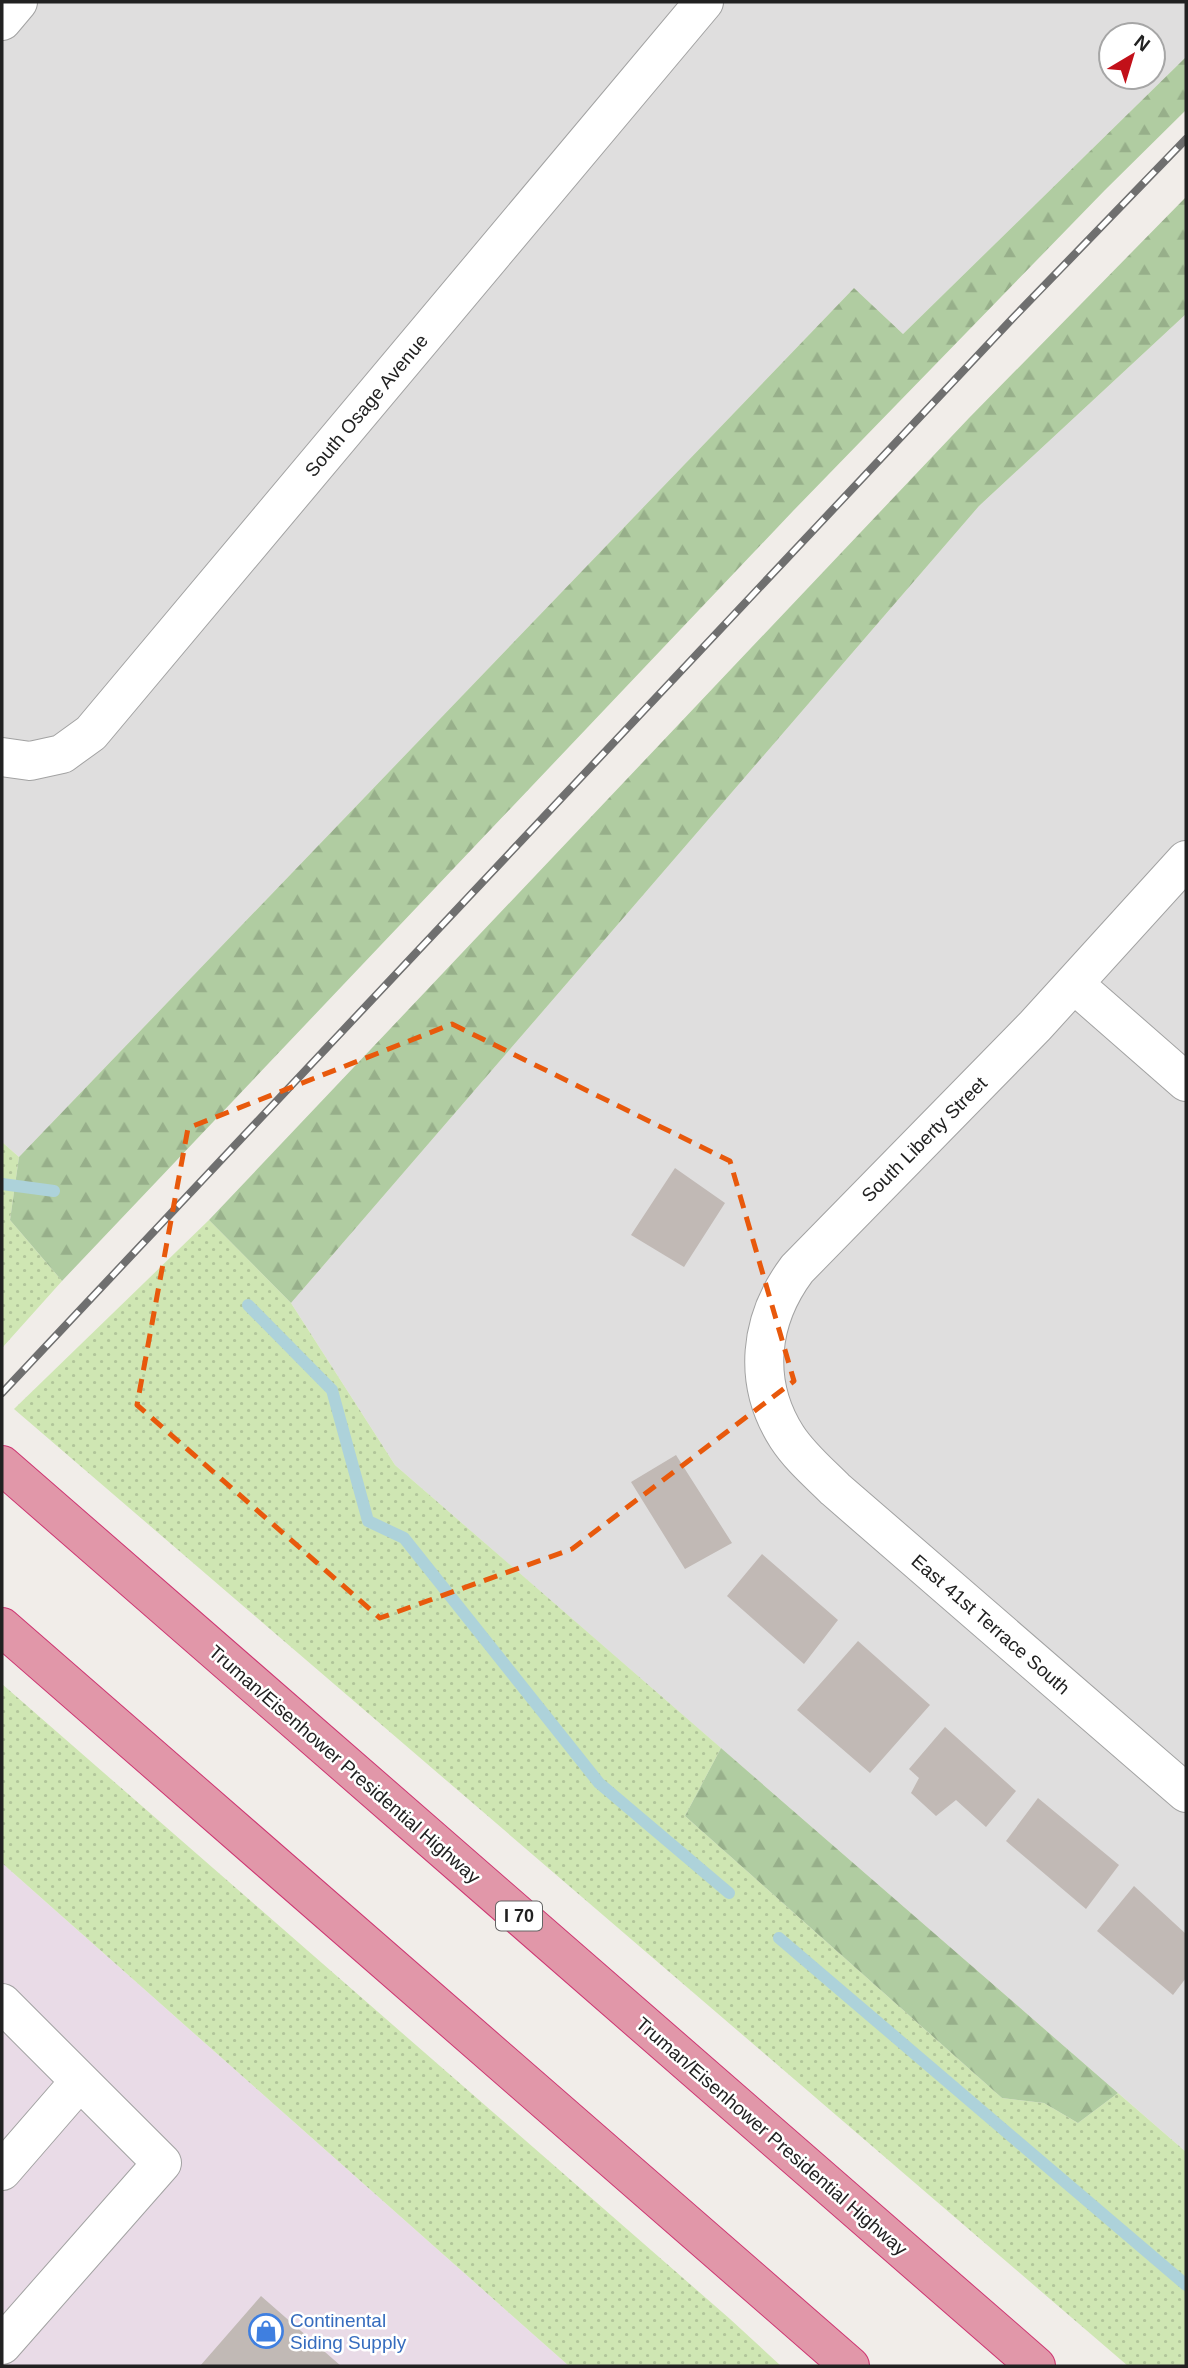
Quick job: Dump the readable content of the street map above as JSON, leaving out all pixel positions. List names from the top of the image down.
{
  "streets": {
    "highway": ["Truman/Eisenhower Presidential Highway", "I 70"],
    "street": ["South Osage Avenue", "South Liberty Street", "East 41st Terrace South"]
  },
  "crossings": [
    ["South Liberty Street", "East 41st Terrace South"]
  ],
  "places": {
    "shop": ["Continental Siding Supply"]
  },
  "north": "top right"
}
